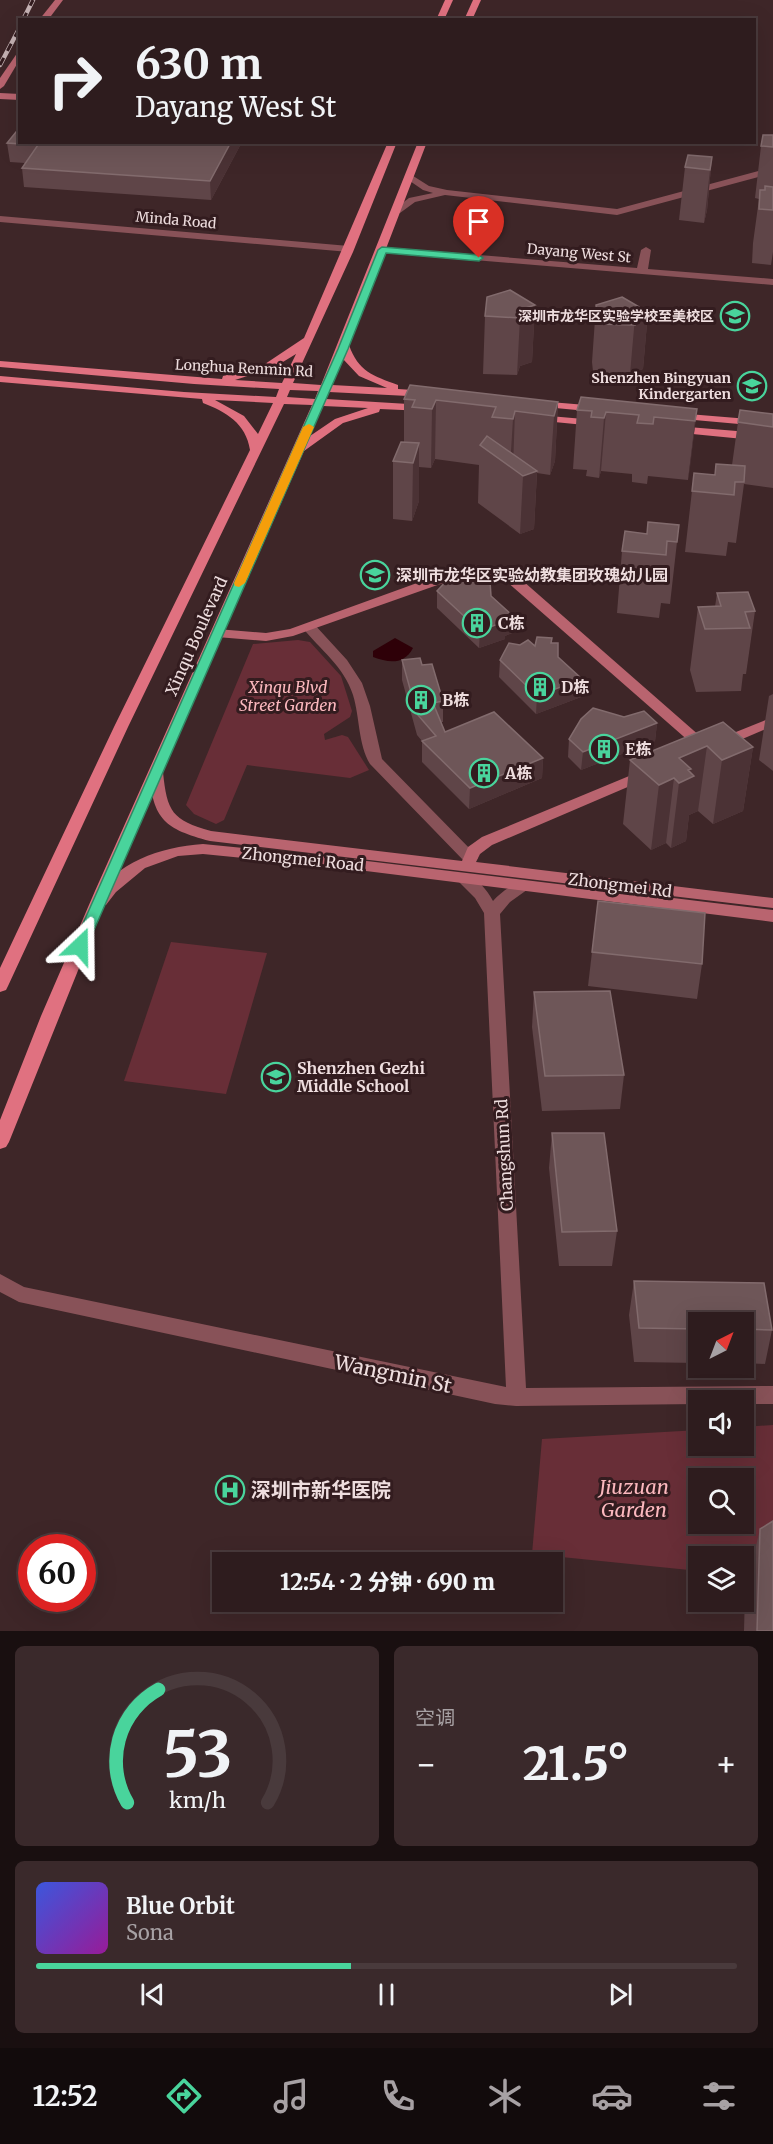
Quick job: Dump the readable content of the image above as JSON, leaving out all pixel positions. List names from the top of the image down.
{
  "streets": {
    "main road": ["Longhua Renmin Rd", "Xinqu Boulevard"],
    "street": [
      "Minda Road",
      "Dayang West St",
      "Zhongmei Road",
      "Zhongmei Rd",
      "Changshun Rd",
      "Wangmin St"
    ]
  },
  "crossings": [
    ["Minda Road", "Xinqu Boulevard"],
    ["Dayang West St", "Xinqu Boulevard"],
    ["Longhua Renmin Rd", "Xinqu Boulevard"],
    ["Xinqu Boulevard", "Zhongmei Road"],
    ["Zhongmei Road", "Zhongmei Rd"],
    ["Changshun Rd", "Wangmin St"]
  ],
  "parks": ["Xinqu Blvd Street Garden", "Jiuzuan Garden"],
  "places": {
    "school or university": [
      "深圳市龙华区实验学校至美校区",
      "Shenzhen Bingyuan Kindergarten",
      "深圳市龙华区实验幼教集团玫瑰幼儿园",
      "Shenzhen Gezhi Middle School"
    ],
    "building": [
      "C栋",
      "D栋",
      "B栋",
      "E栋",
      "A栋"
    ],
    "hospital": ["深圳市新华医院"]
  },
  "north": "top right",
  "page": {
    "turn": ["630 m", "Dayang West St"],
    "limit": "60",
    "trip": "12:54 · 2 分钟 · 690 m",
    "tile": "空调",
    "heat": ["−", "21.5°", "+"],
    "song": ["Blue Orbit", "Sona"],
    "tabs": "12:52",
    "gauge": ["53", "km/h"]
  }
}
